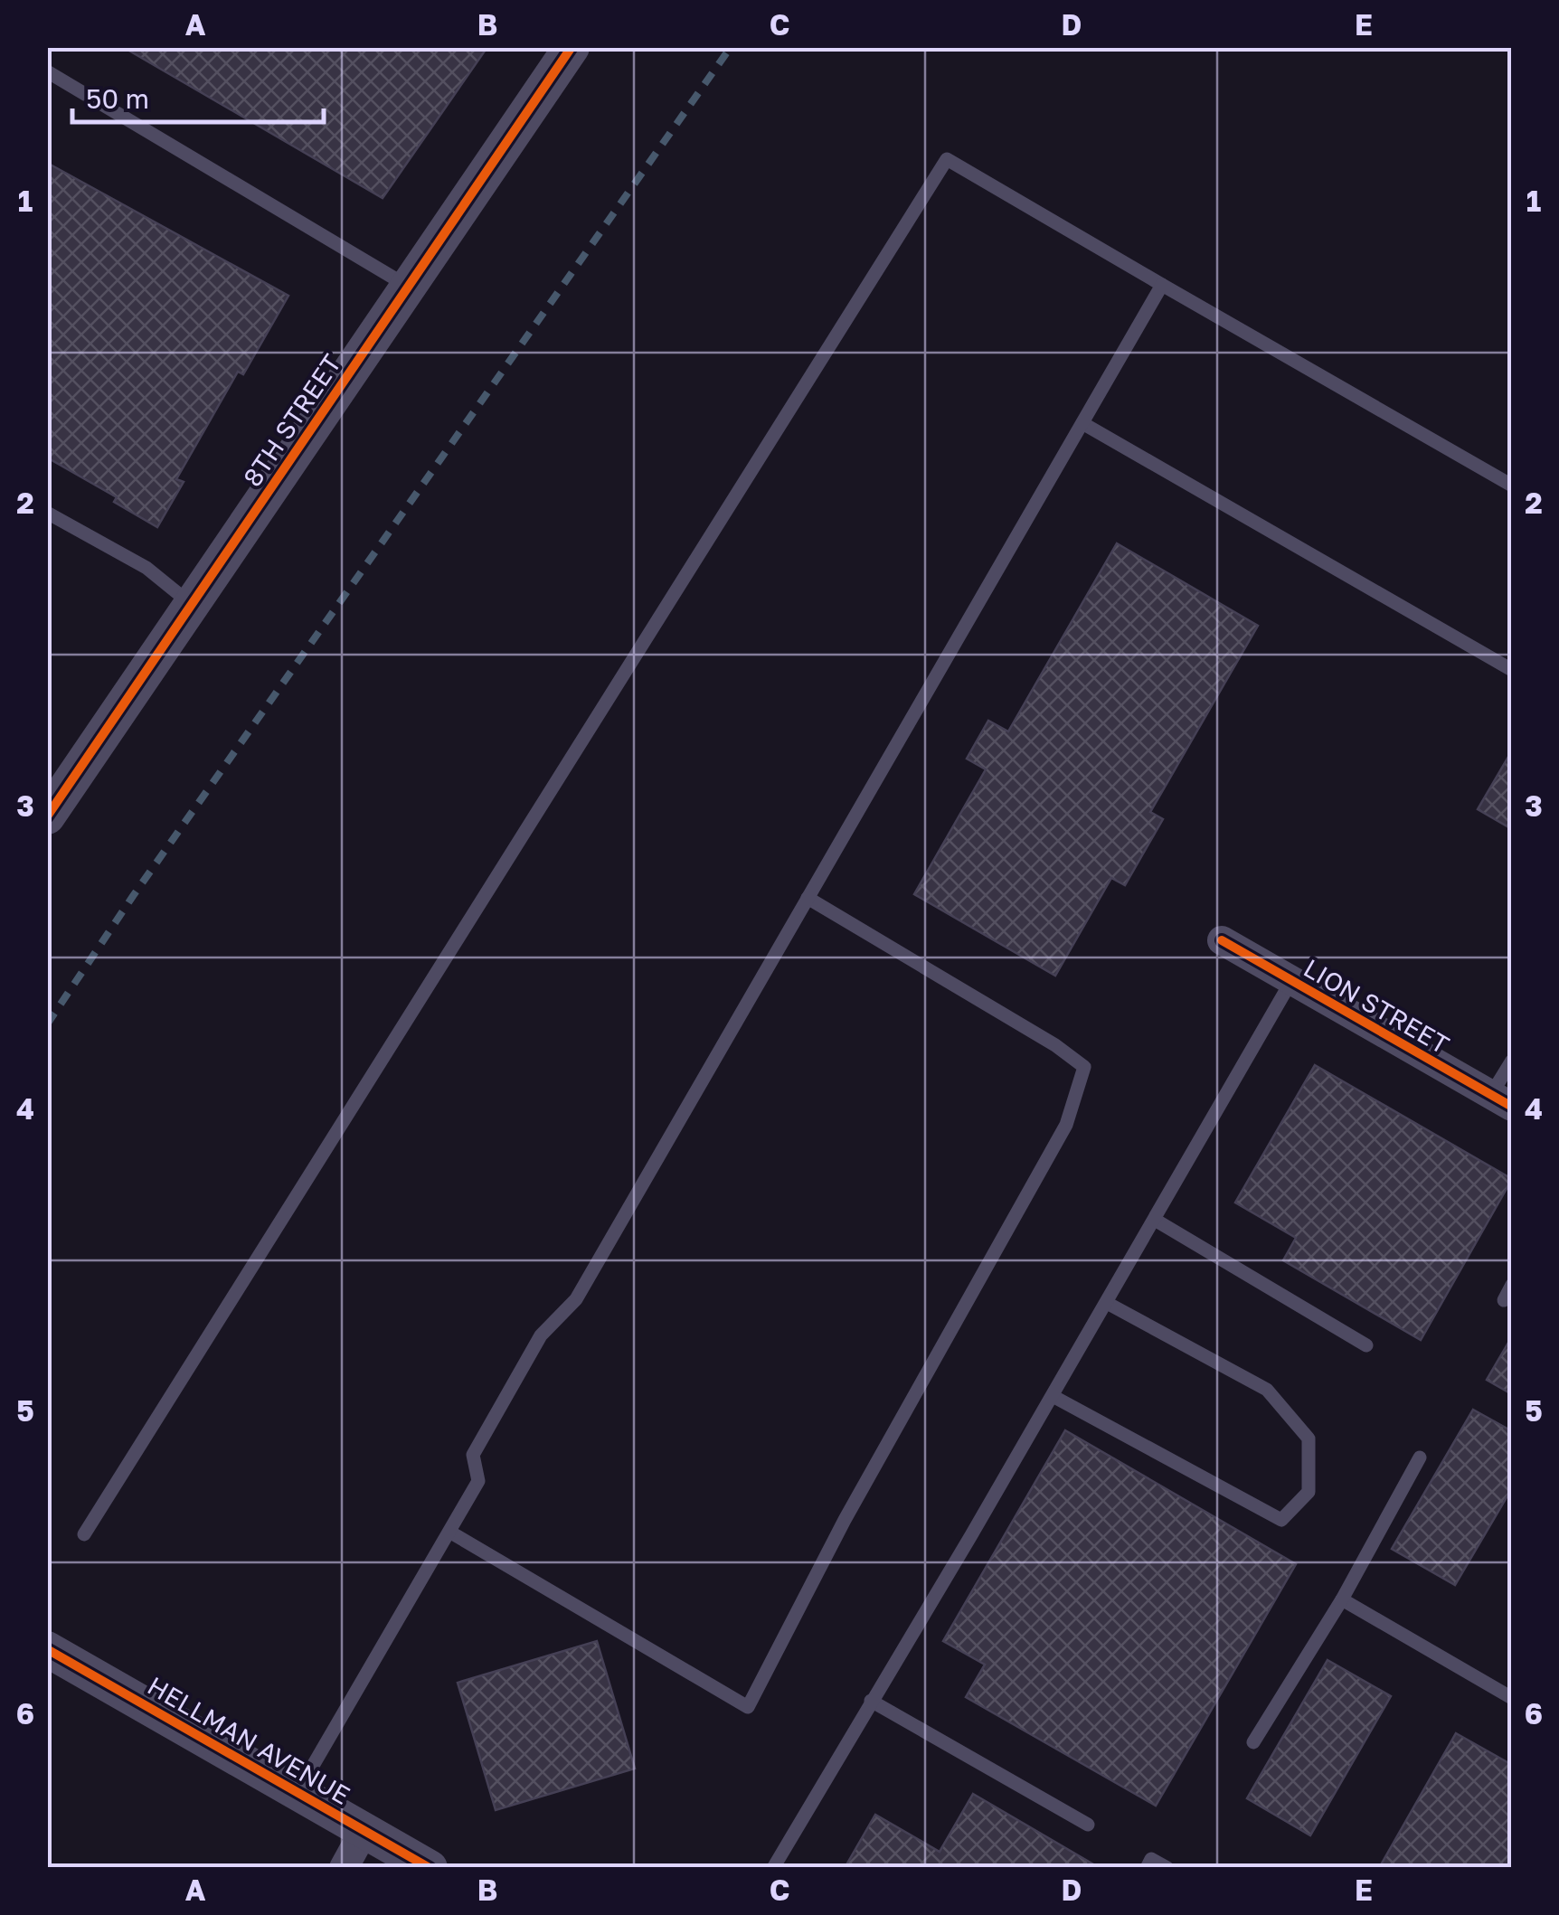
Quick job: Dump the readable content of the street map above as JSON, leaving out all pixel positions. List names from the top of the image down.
{
  "streets": {
    "street": ["8TH STREET", "LION STREET", "HELLMAN AVENUE"]
  },
  "scale_bar": "50 m",
  "grid": {
    "columns": [
      "A",
      "B",
      "C",
      "D",
      "E"
    ],
    "rows": [
      "1",
      "2",
      "3",
      "4",
      "5",
      "6"
    ]
  }
}
